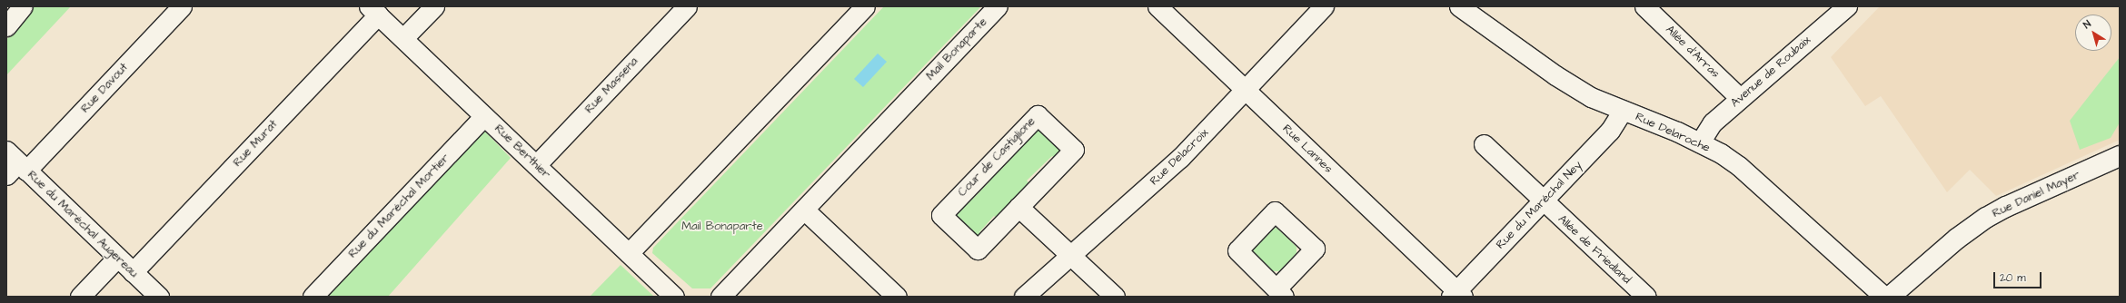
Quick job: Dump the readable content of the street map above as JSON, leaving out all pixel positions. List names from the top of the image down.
{
  "streets": {
    "main road": ["Rue Daniel Mayer"],
    "street": [
      "Mail Bonaparte",
      "Allée d'Arras",
      "Avenue de Roubaix",
      "Rue Massena",
      "Rue Davout",
      "Rue Delaroche",
      "Rue Murat",
      "Rue Lannes",
      "Rue Berthier",
      "Cour de Castiglione",
      "Rue Delacroix",
      "Rue du Maréchal Ney",
      "Rue du Maréchal Mortier",
      "Rue du Maréchal Augereau",
      "Allée de Friedland"
    ]
  },
  "crossings": [
    ["Allée d'Arras", "Avenue de Roubaix"],
    ["Avenue de Roubaix", "Rue Delaroche"],
    ["Rue Massena", "Rue Berthier"],
    ["Rue Davout", "Rue du Maréchal Augereau"],
    ["Rue Delaroche", "Rue du Maréchal Ney"],
    ["Rue Murat", "Rue Berthier"],
    ["Rue Murat", "Rue du Maréchal Augereau"],
    ["Rue Lannes", "Rue Delacroix"],
    ["Rue Lannes", "Rue du Maréchal Ney"],
    ["Rue Berthier", "Rue du Maréchal Mortier"],
    ["Rue du Maréchal Ney", "Allée de Friedland"]
  ],
  "parks": ["Mail Bonaparte"],
  "scale_bar": "20 m",
  "north": "top left"
}
